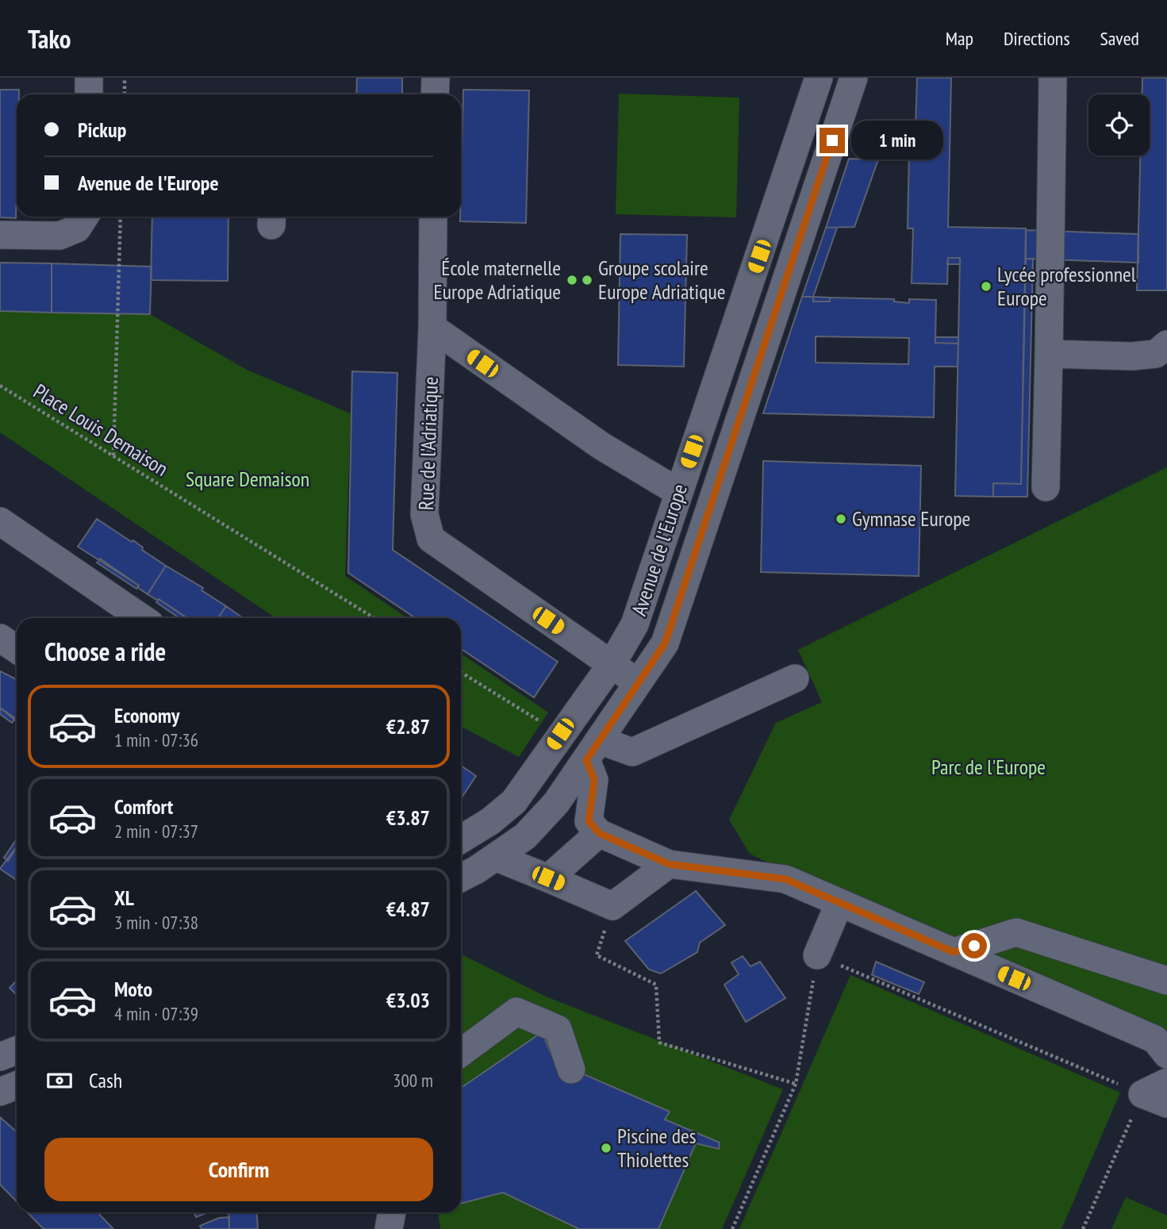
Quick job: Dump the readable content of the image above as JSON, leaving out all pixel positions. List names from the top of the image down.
{
  "streets": {
    "street": ["Rue de l'Adriatique", "Avenue de l'Europe"],
    "path": ["Place Louis Demaison"]
  },
  "crossings": [
    ["Rue de l'Adriatique", "Avenue de l'Europe"]
  ],
  "parks": ["Square Demaison", "Parc de l'Europe"],
  "places": [
    "École maternelle Europe Adriatique",
    "Groupe scolaire Europe Adriatique",
    "Lycée professionnel Europe",
    "Gymnase Europe",
    "Piscine des Thiolettes"
  ],
  "page": {
    "header": "Tako",
    "nav": ["Map", "Directions", "Saved"],
    "banner": ["Pickup", "Avenue de l'Europe"],
    "bubble": "1 min",
    "heading": "Choose a ride",
    "list": [
      {
        "name": "Economy",
        "note": "1 min · 07:36",
        "value": "€2.87"
      },
      {
        "name": "Comfort",
        "note": "2 min · 07:37",
        "value": "€3.87"
      },
      {
        "name": "XL",
        "note": "3 min · 07:38",
        "value": "€4.87"
      },
      {
        "name": "Moto",
        "note": "4 min · 07:39",
        "value": "€3.03"
      }
    ],
    "pay": ["Cash", "300 m"],
    "buttons": "Confirm"
  }
}
